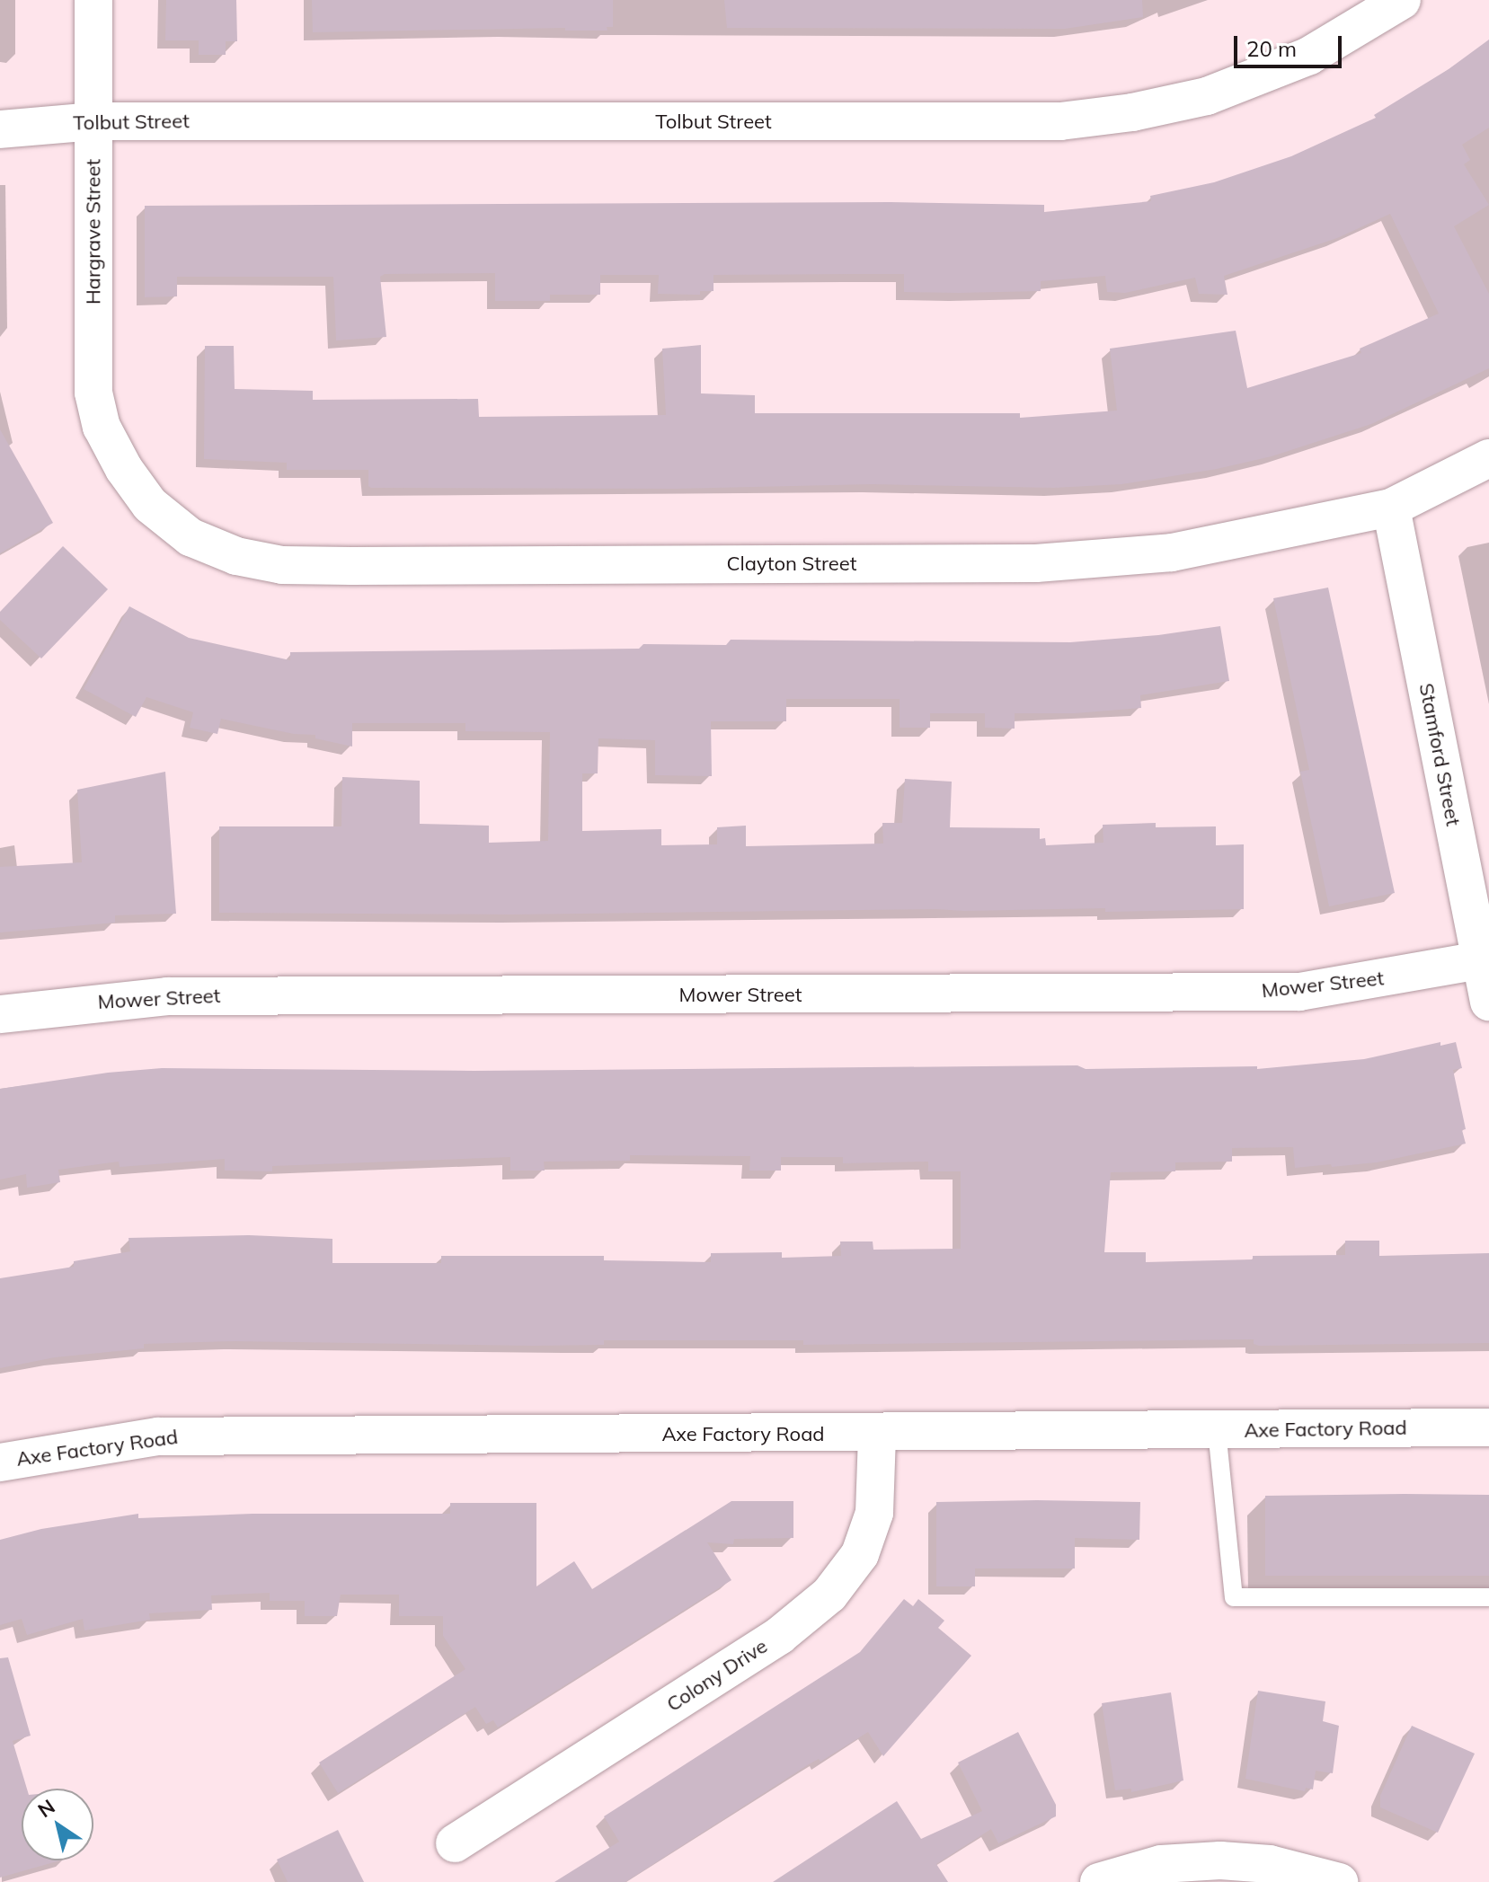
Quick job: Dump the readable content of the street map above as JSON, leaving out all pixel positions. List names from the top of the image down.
{
  "streets": {
    "street": [
      "Tolbut Street",
      "Hargrave Street",
      "Clayton Street",
      "Stamford Street",
      "Mower Street",
      "Axe Factory Road",
      "Colony Drive"
    ]
  },
  "crossings": [
    ["Tolbut Street", "Hargrave Street"],
    ["Hargrave Street", "Clayton Street"],
    ["Clayton Street", "Stamford Street"],
    ["Stamford Street", "Mower Street"],
    ["Axe Factory Road", "Colony Drive"]
  ],
  "scale_bar": "20 m",
  "north": "top left"
}
